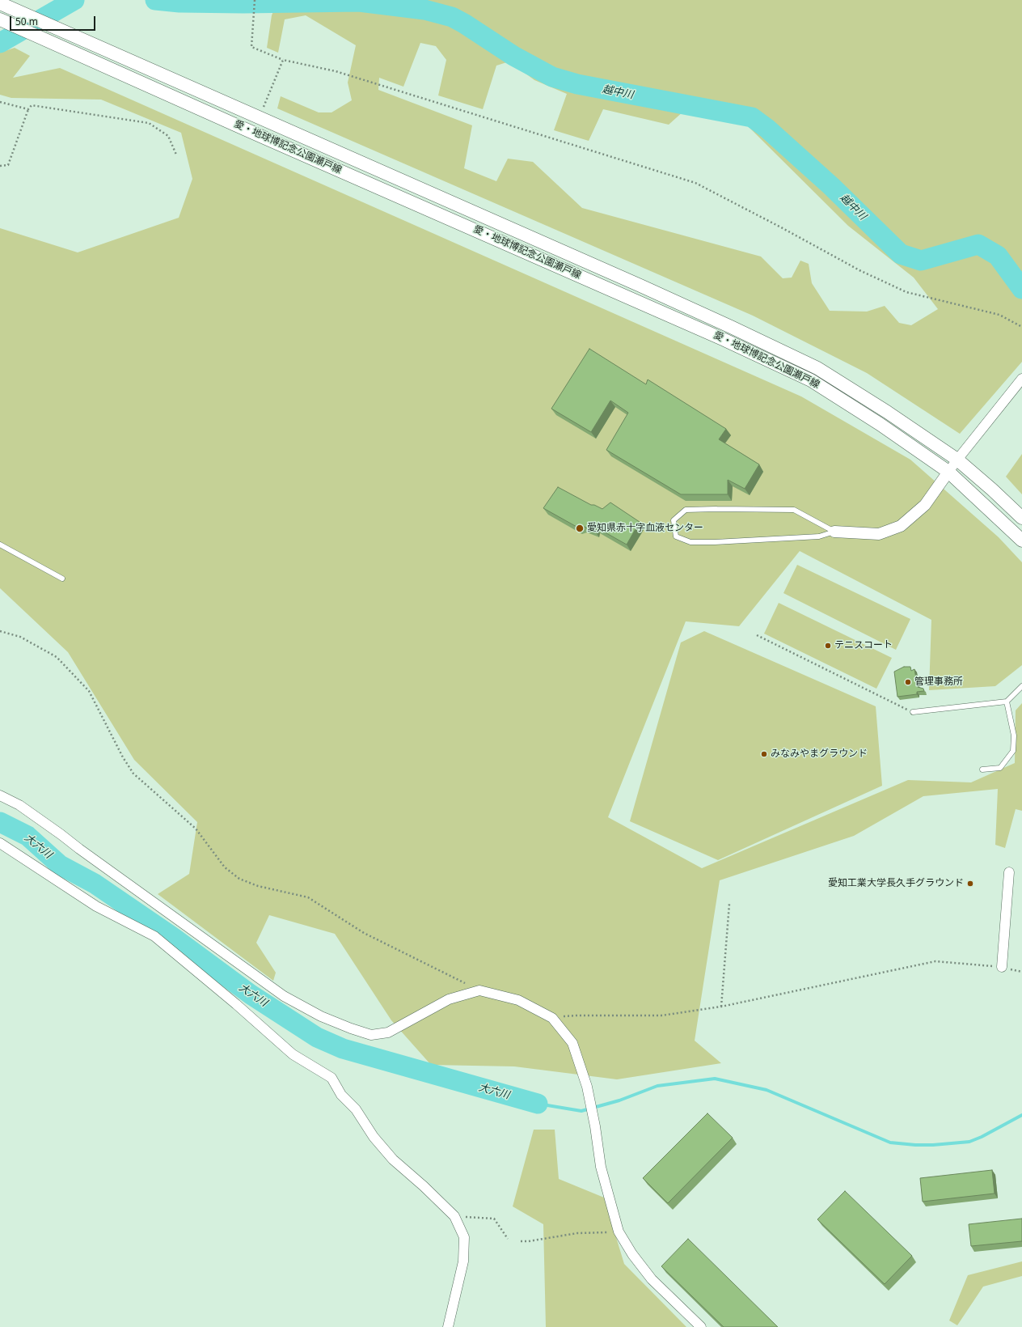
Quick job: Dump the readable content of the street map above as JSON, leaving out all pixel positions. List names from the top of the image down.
{
  "streets": {
    "main road": ["愛・地球博記念公園瀬戸線"]
  },
  "water": ["越中川", "大六川"],
  "places": [
    "愛知県赤十字血液センター",
    "テニスコート",
    "管理事務所",
    "みなみやまグラウンド",
    "愛知工業大学長久手グラウンド"
  ],
  "scale_bar": "50 m"
}
